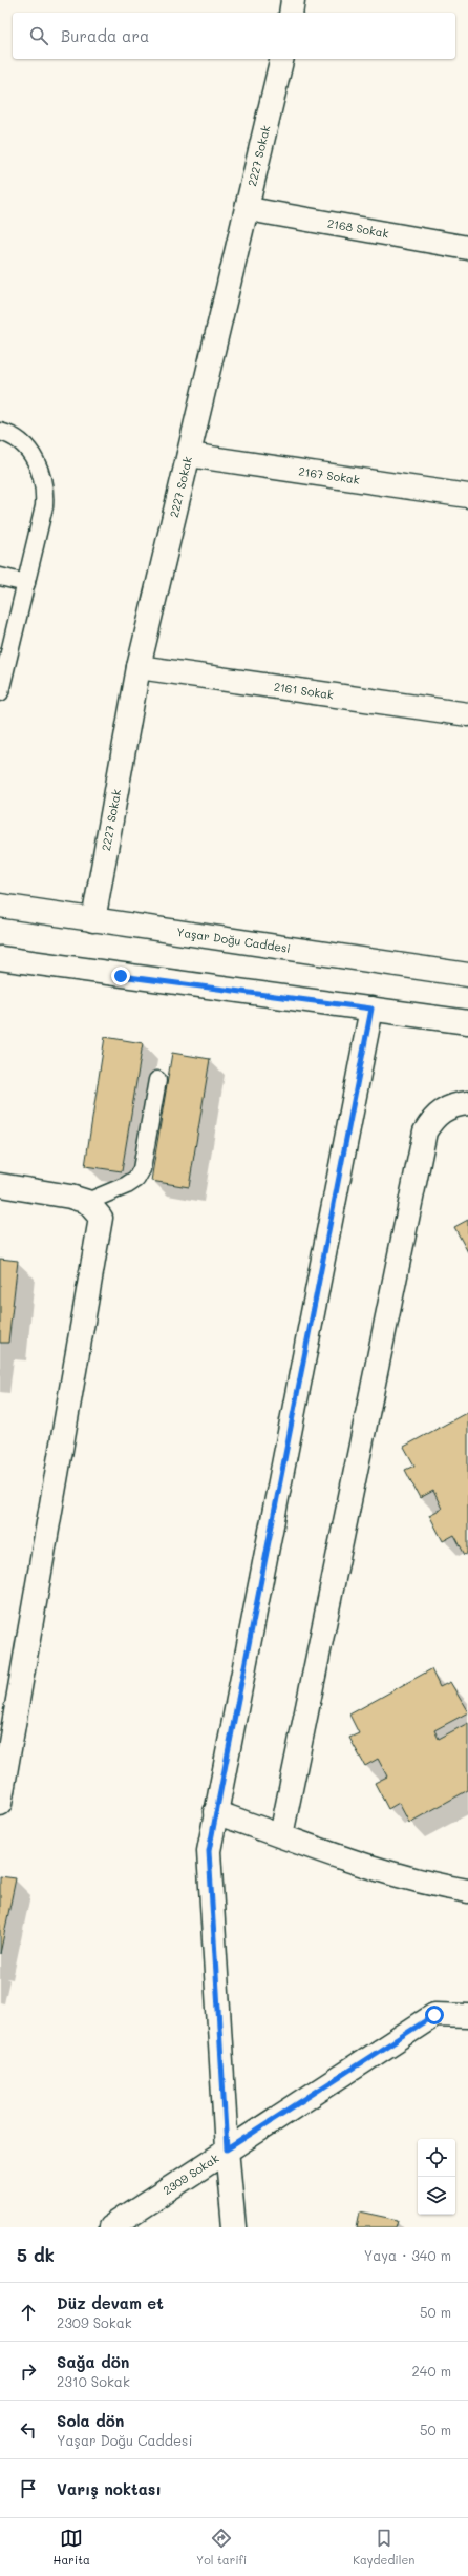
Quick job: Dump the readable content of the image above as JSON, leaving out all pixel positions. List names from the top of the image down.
{
  "streets": {
    "street": [
      "2227 Sokak",
      "2168 Sokak",
      "2167 Sokak",
      "2161 Sokak",
      "Yaşar Doğu Caddesi",
      "2309 Sokak"
    ]
  },
  "crossings": [
    ["2227 Sokak", "2168 Sokak"],
    ["2227 Sokak", "2167 Sokak"],
    ["2227 Sokak", "2161 Sokak"],
    ["2227 Sokak", "Yaşar Doğu Caddesi"]
  ],
  "page": {
    "search": "Burada ara",
    "heading": ["5 dk", "Yaya · 340 m"],
    "list": [
      ["Düz devam et", "2309 Sokak", "50 m"],
      ["Sağa dön", "2310 Sokak", "240 m"],
      ["Sola dön", "Yaşar Doğu Caddesi", "50 m"],
      "Varış noktası"
    ],
    "nav": ["Harita", "Yol tarifi", "Kaydedilen"]
  }
}
